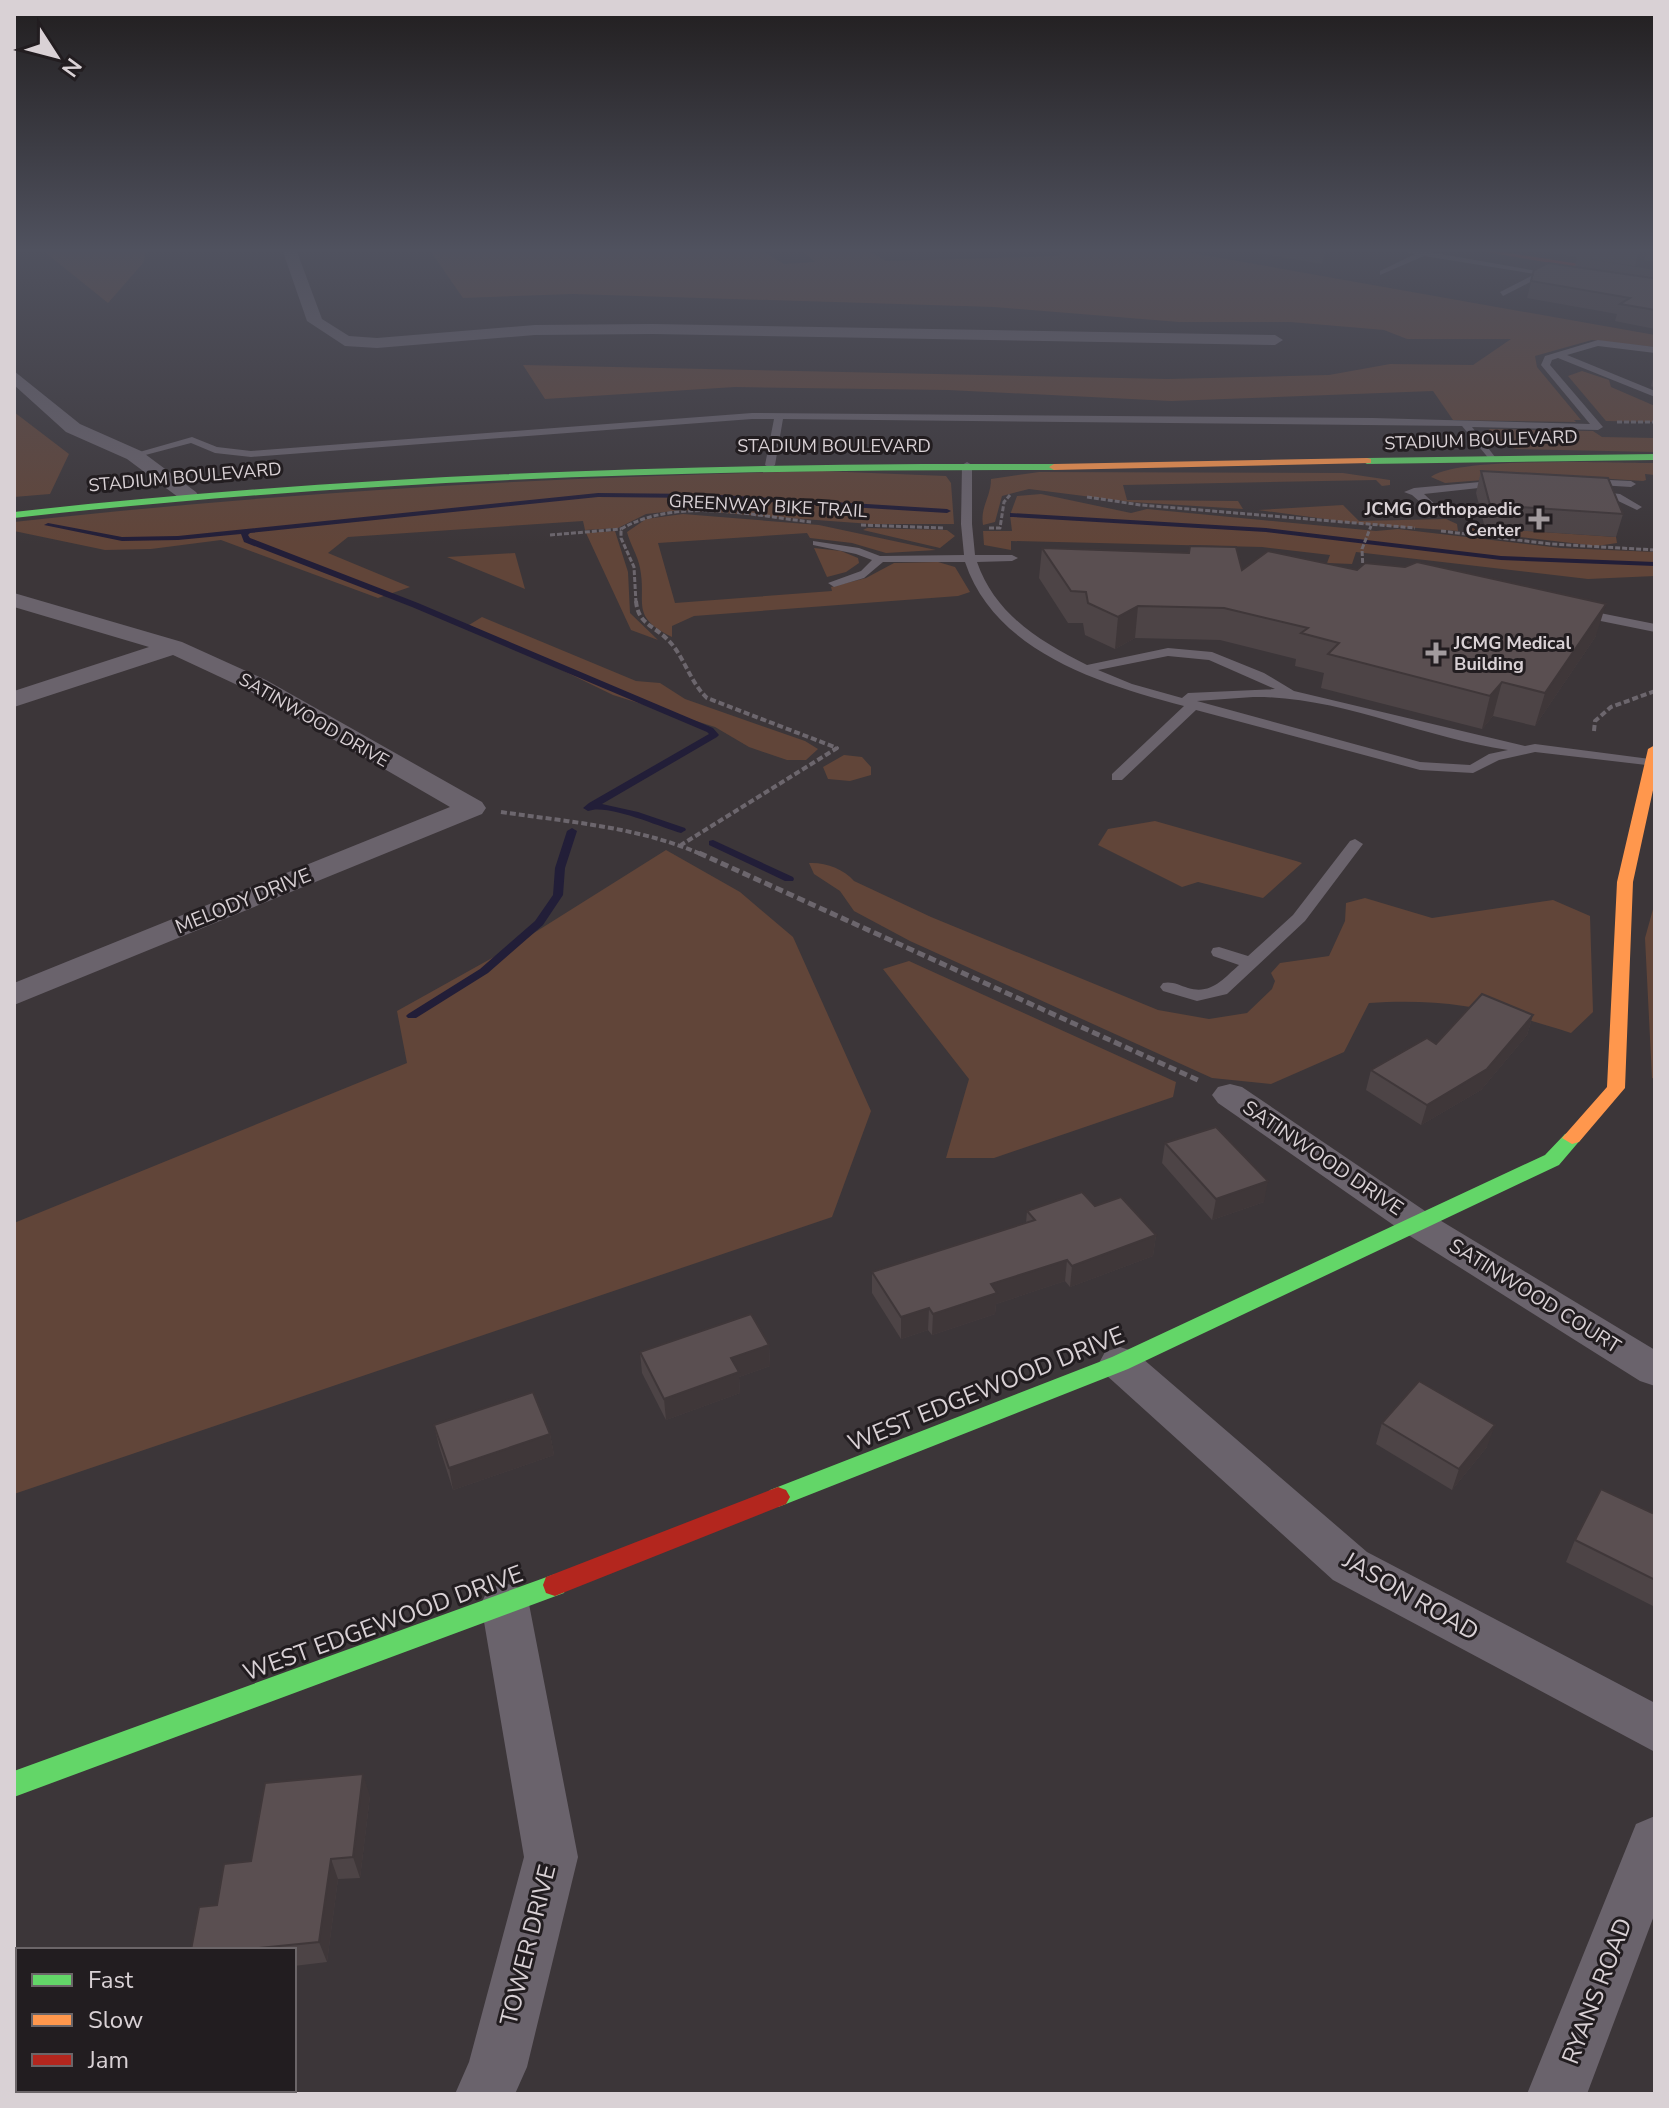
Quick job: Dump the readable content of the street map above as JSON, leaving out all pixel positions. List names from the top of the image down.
{
  "streets": {
    "main road": ["STADIUM BOULEVARD", "WEST EDGEWOOD DRIVE"],
    "street": [
      "SATINWOOD DRIVE",
      "MELODY DRIVE",
      "SATINWOOD COURT",
      "JASON ROAD",
      "TOWER DRIVE",
      "RYANS ROAD"
    ],
    "path": ["GREENWAY BIKE TRAIL"]
  },
  "crossings": [
    ["SATINWOOD DRIVE", "MELODY DRIVE"],
    ["SATINWOOD DRIVE", "SATINWOOD COURT"],
    ["SATINWOOD DRIVE", "WEST EDGEWOOD DRIVE"],
    ["SATINWOOD COURT", "WEST EDGEWOOD DRIVE"],
    ["WEST EDGEWOOD DRIVE", "JASON ROAD"],
    ["WEST EDGEWOOD DRIVE", "TOWER DRIVE"]
  ],
  "places": {
    "health": ["JCMG Orthopaedic Center", "JCMG Medical Building"]
  },
  "legend": ["Fast", "Slow", "Jam"],
  "north": "bottom right"
}
